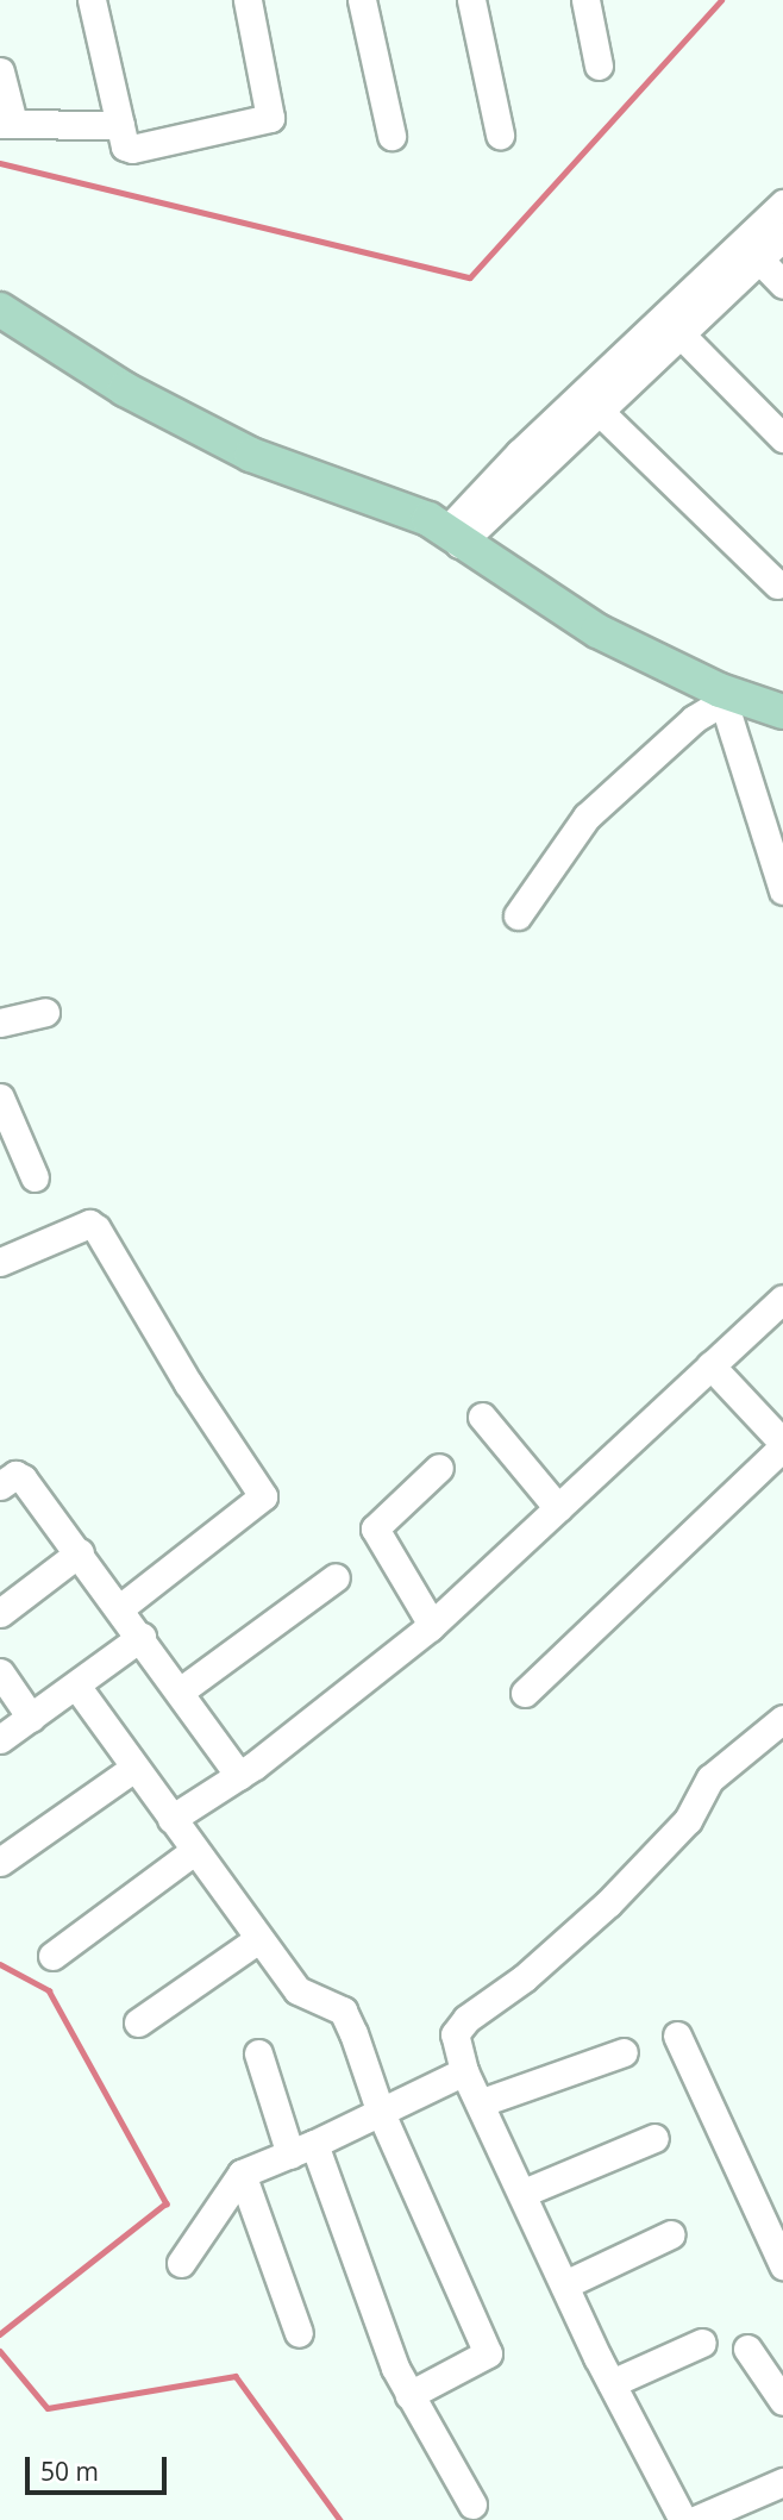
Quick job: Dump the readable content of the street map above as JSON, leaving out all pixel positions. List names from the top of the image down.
{
  "scale_bar": "50 m"
}
